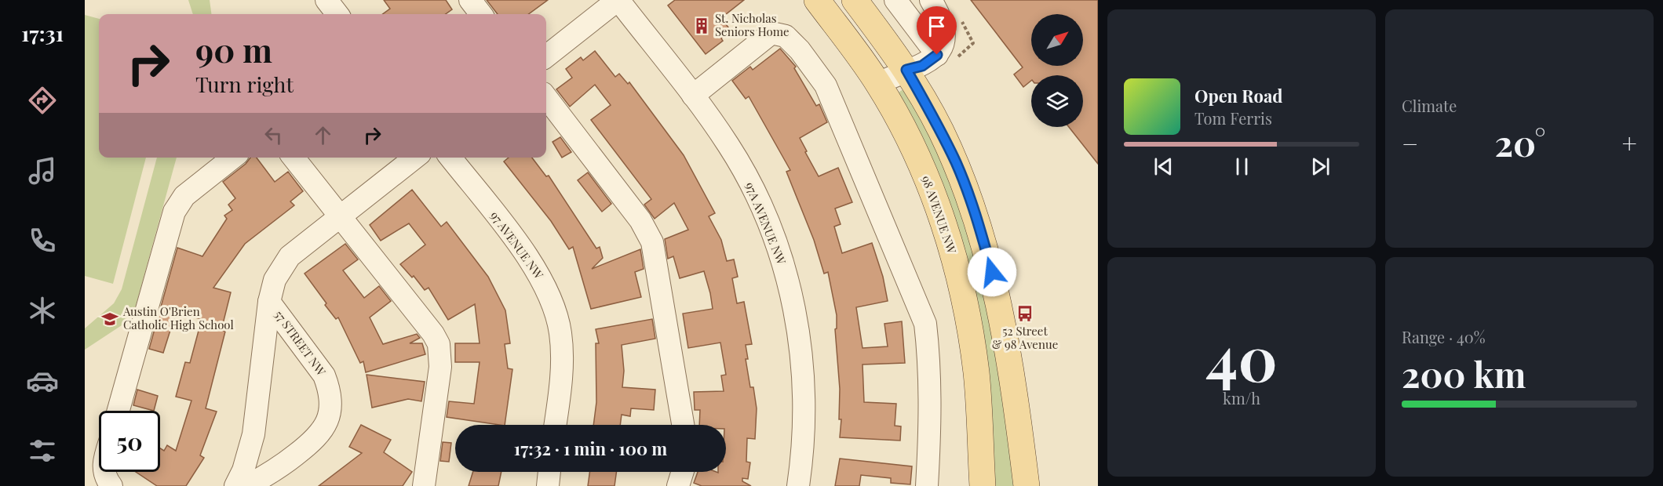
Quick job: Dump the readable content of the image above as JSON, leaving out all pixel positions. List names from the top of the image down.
{
  "streets": {
    "main road": ["98 AVENUE NW"],
    "street": ["97A AVENUE NW", "97 AVENUE NW", "57 STREET NW"]
  },
  "places": {
    "building": ["St. Nicholas Seniors Home"],
    "bus stop": ["52 Street & 98 Avenue"],
    "school or university": ["Austin O'Brien Catholic High School"]
  },
  "north": "top right",
  "page": {
    "tabs": "17:31",
    "tile": [
      "Climate",
      ["40", "km/h"],
      ["Range · 40%", "200 km"]
    ],
    "turn": ["90 m", "Turn right"],
    "song": ["Open Road", "Tom Ferris"],
    "heat": ["−", "20°", "+"],
    "limit": "50",
    "trip": "17:32 · 1 min · 100 m"
  }
}
